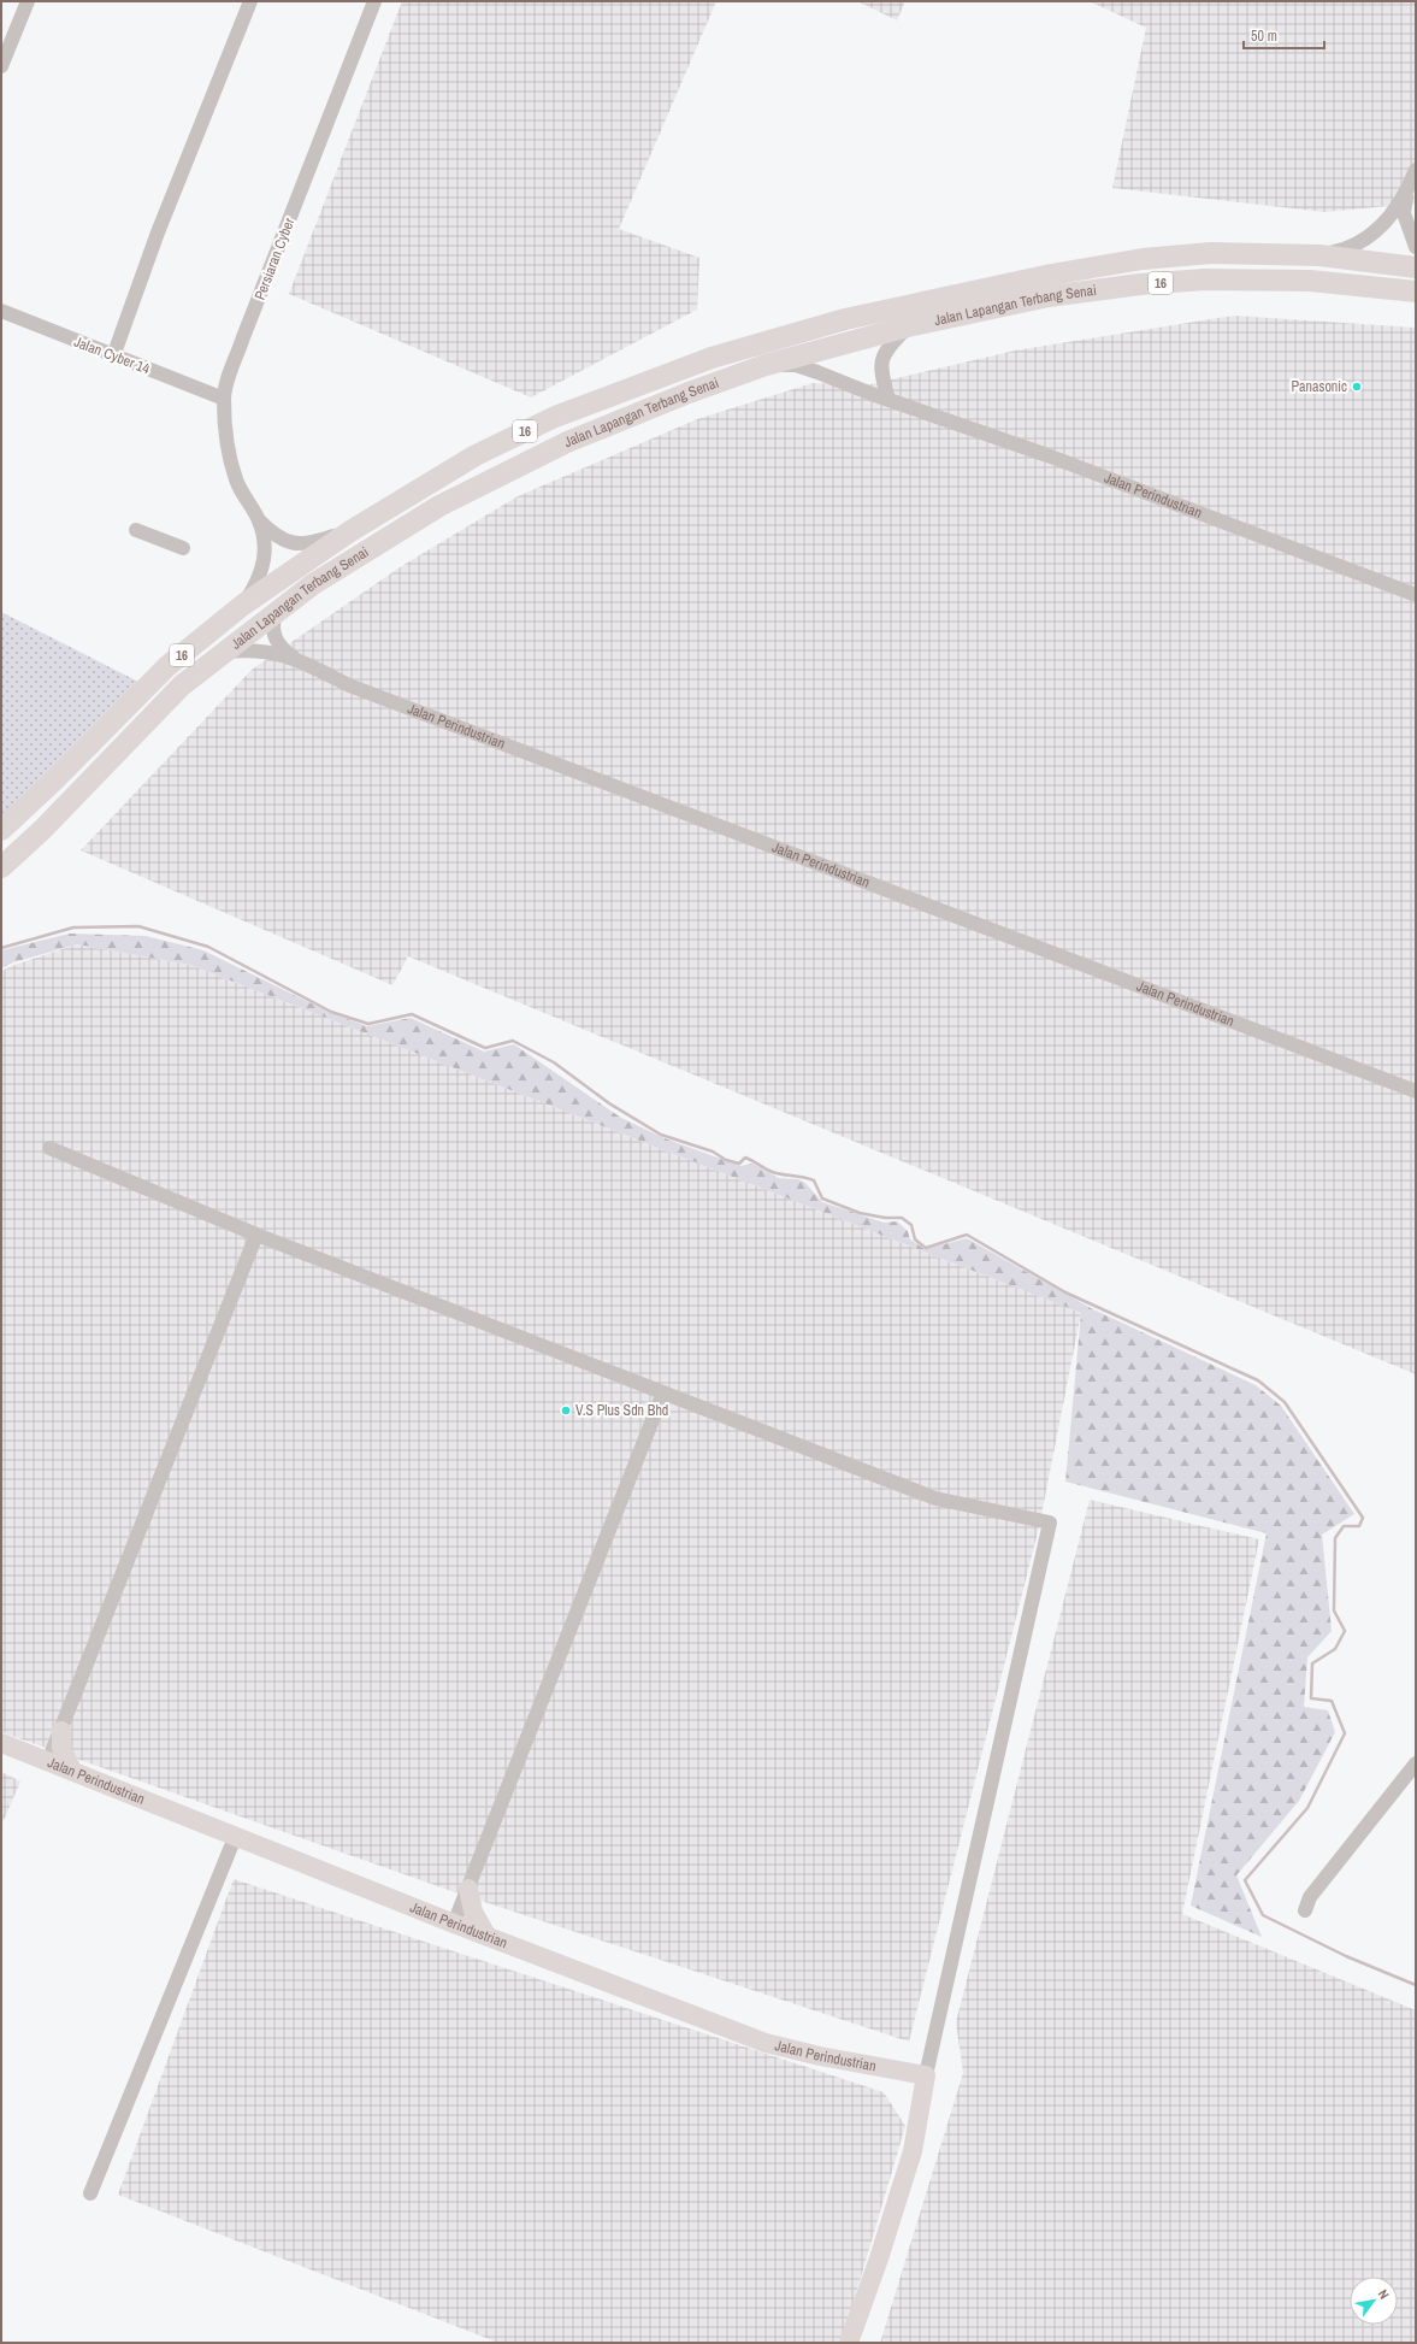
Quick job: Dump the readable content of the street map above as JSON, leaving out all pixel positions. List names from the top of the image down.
{
  "streets": {
    "highway": ["16", "Jalan Lapangan Terbang Senai"],
    "main road": ["Jalan Perindustrian"],
    "street": ["Persiaran Cyber", "Jalan Cyber 14"]
  },
  "crossings": [
    ["Persiaran Cyber", "Jalan Lapangan Terbang Senai"],
    ["Persiaran Cyber", "Jalan Cyber 14"],
    ["Jalan Lapangan Terbang Senai", "Jalan Perindustrian"]
  ],
  "places": ["Panasonic", "V.S Plus Sdn Bhd"],
  "scale_bar": "50 m",
  "north": "top right"
}
